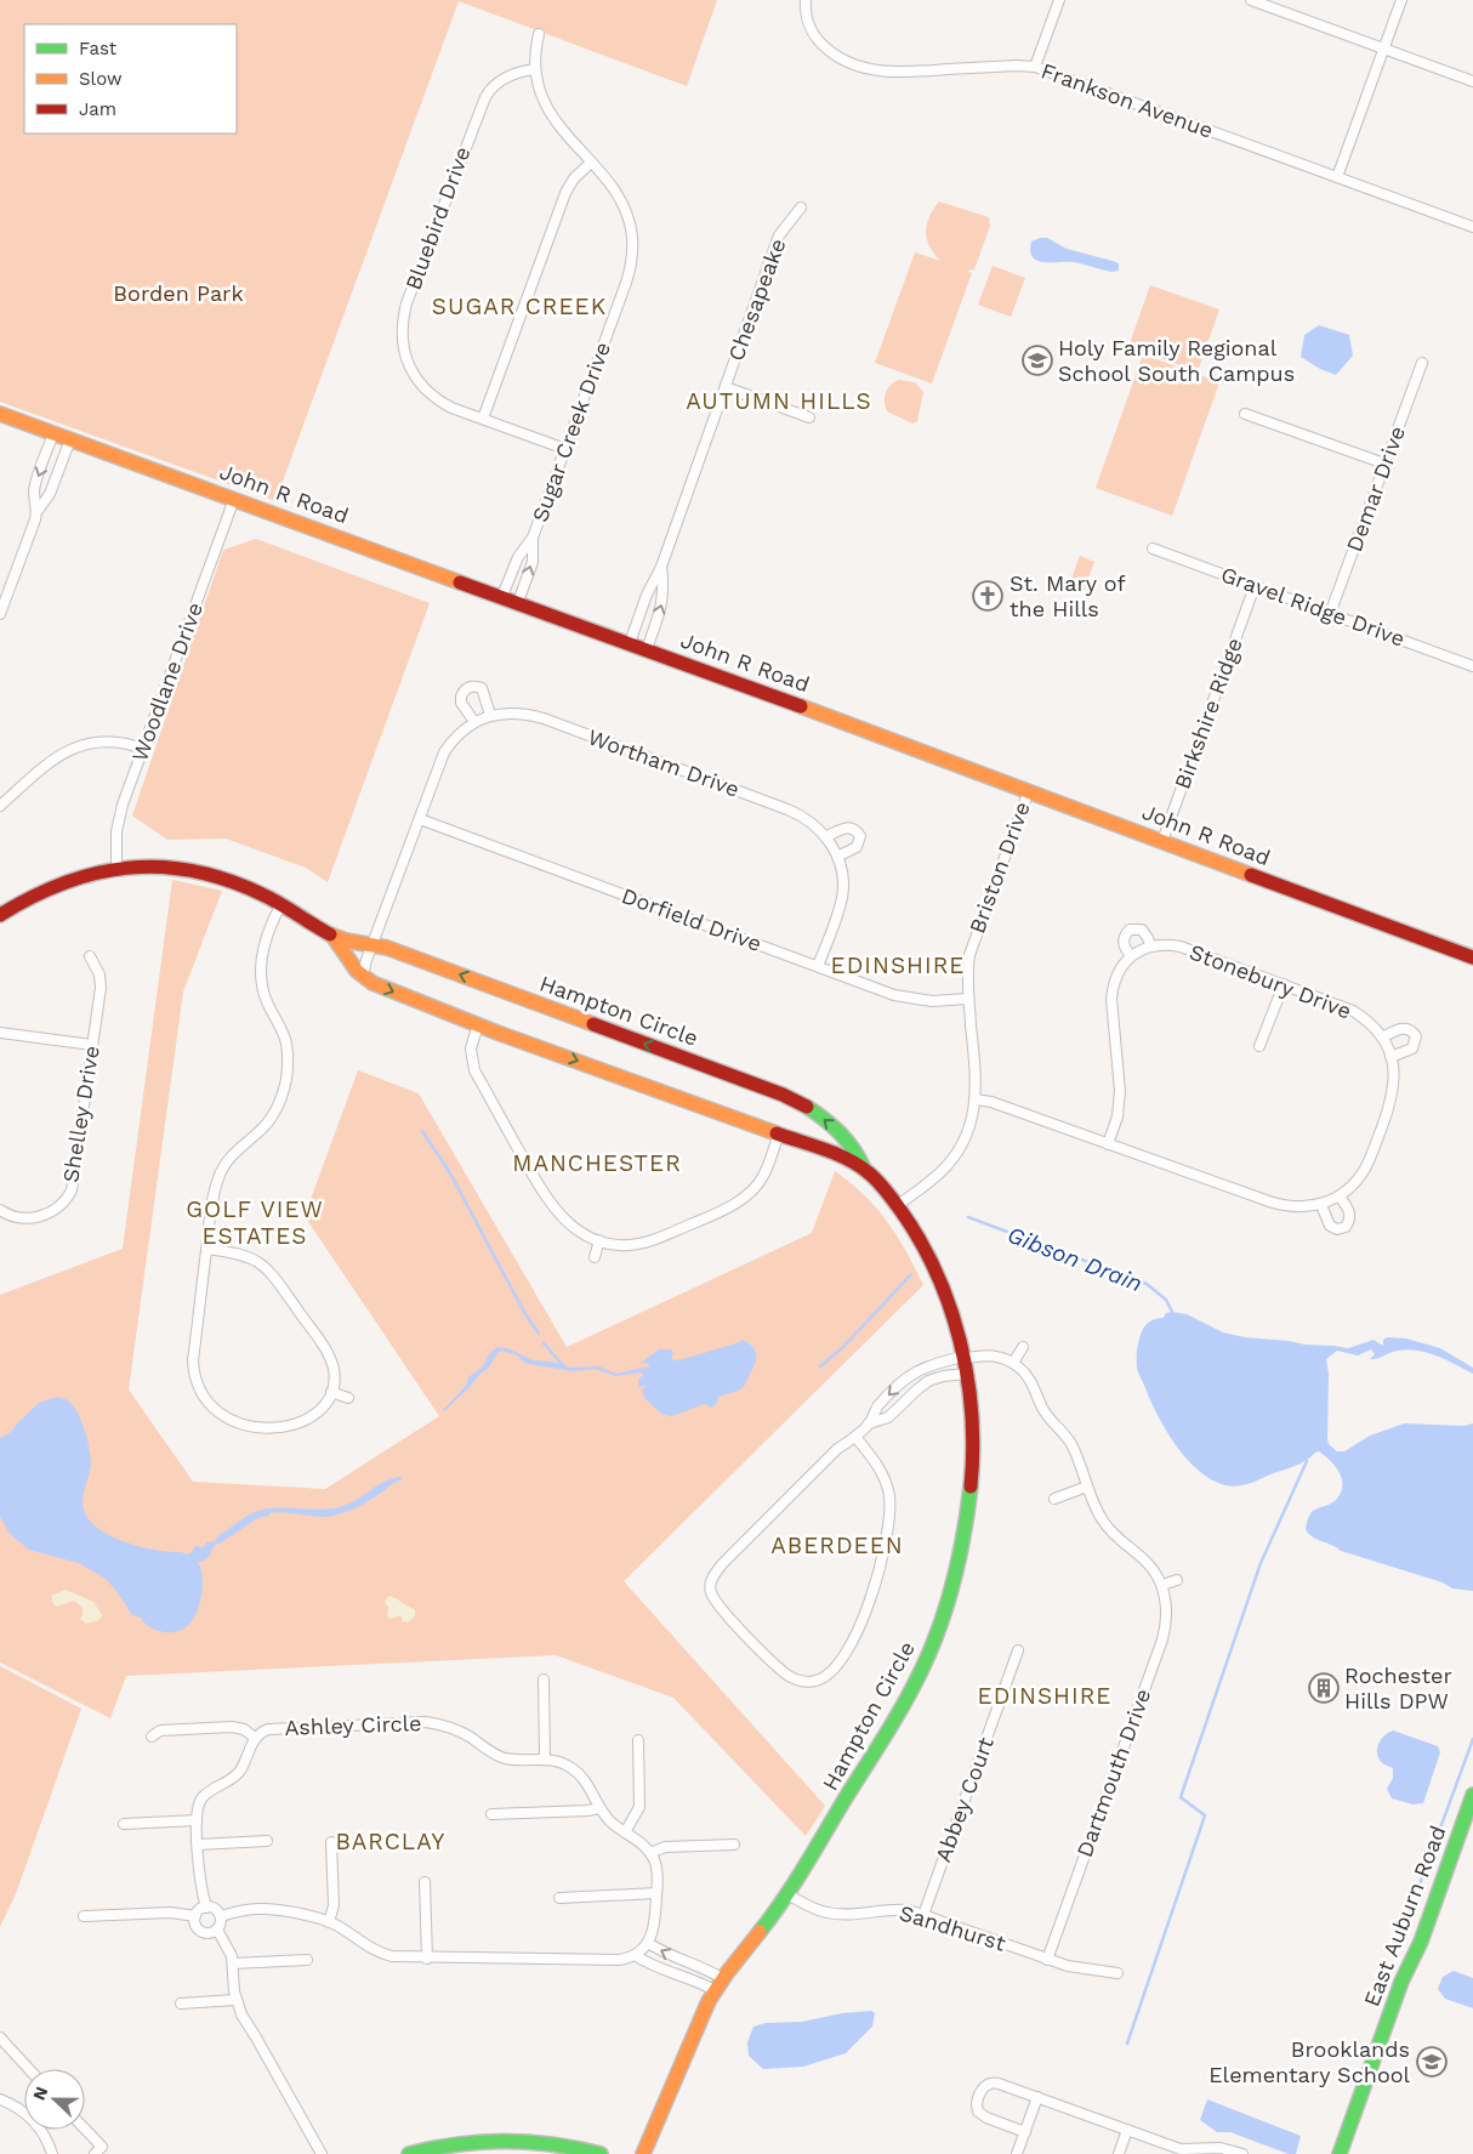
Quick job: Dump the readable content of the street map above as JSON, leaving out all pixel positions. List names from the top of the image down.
{
  "streets": {
    "street": [
      "Frankson Avenue",
      "Bluebird Drive",
      "Chesapeake",
      "Sugar Creek Drive",
      "Demar Drive",
      "John R Road",
      "Gravel Ridge Drive",
      "Woodlane Drive",
      "Birkshire Ridge",
      "Wortham Drive",
      "Briston Drive",
      "Dorfield Drive",
      "Stonebury Drive",
      "Hampton Circle",
      "Shelley Drive",
      "Ashley Circle",
      "Dartmouth Drive",
      "Abbey Court",
      "East Auburn Road",
      "Sandhurst"
    ]
  },
  "crossings": [
    ["Bluebird Drive", "Sugar Creek Drive"],
    ["Chesapeake", "John R Road"],
    ["Sugar Creek Drive", "John R Road"],
    ["Demar Drive", "Gravel Ridge Drive"],
    ["John R Road", "Woodlane Drive"],
    ["John R Road", "Birkshire Ridge"],
    ["John R Road", "Briston Drive"],
    ["Gravel Ridge Drive", "Birkshire Ridge"],
    ["Woodlane Drive", "Hampton Circle"],
    ["Wortham Drive", "Dorfield Drive"],
    ["Wortham Drive", "Hampton Circle"],
    ["Briston Drive", "Dorfield Drive"],
    ["Briston Drive", "Stonebury Drive"],
    ["Briston Drive", "Hampton Circle"],
    ["Hampton Circle", "Sandhurst"],
    ["Dartmouth Drive", "Sandhurst"],
    ["Abbey Court", "Sandhurst"]
  ],
  "districts": [
    "SUGAR CREEK",
    "AUTUMN HILLS",
    "EDINSHIRE",
    "MANCHESTER",
    "GOLF VIEW ESTATES",
    "ABERDEEN",
    "EDINSHIRE",
    "BARCLAY"
  ],
  "water": ["Gibson Drain"],
  "parks": ["Borden Park"],
  "places": {
    "school or university": ["Holy Family Regional School South Campus", "Brooklands Elementary School"],
    "church": ["St. Mary of the Hills"],
    "building": ["Rochester Hills DPW"]
  },
  "legend": ["Fast", "Slow", "Jam"],
  "north": "left"
}
